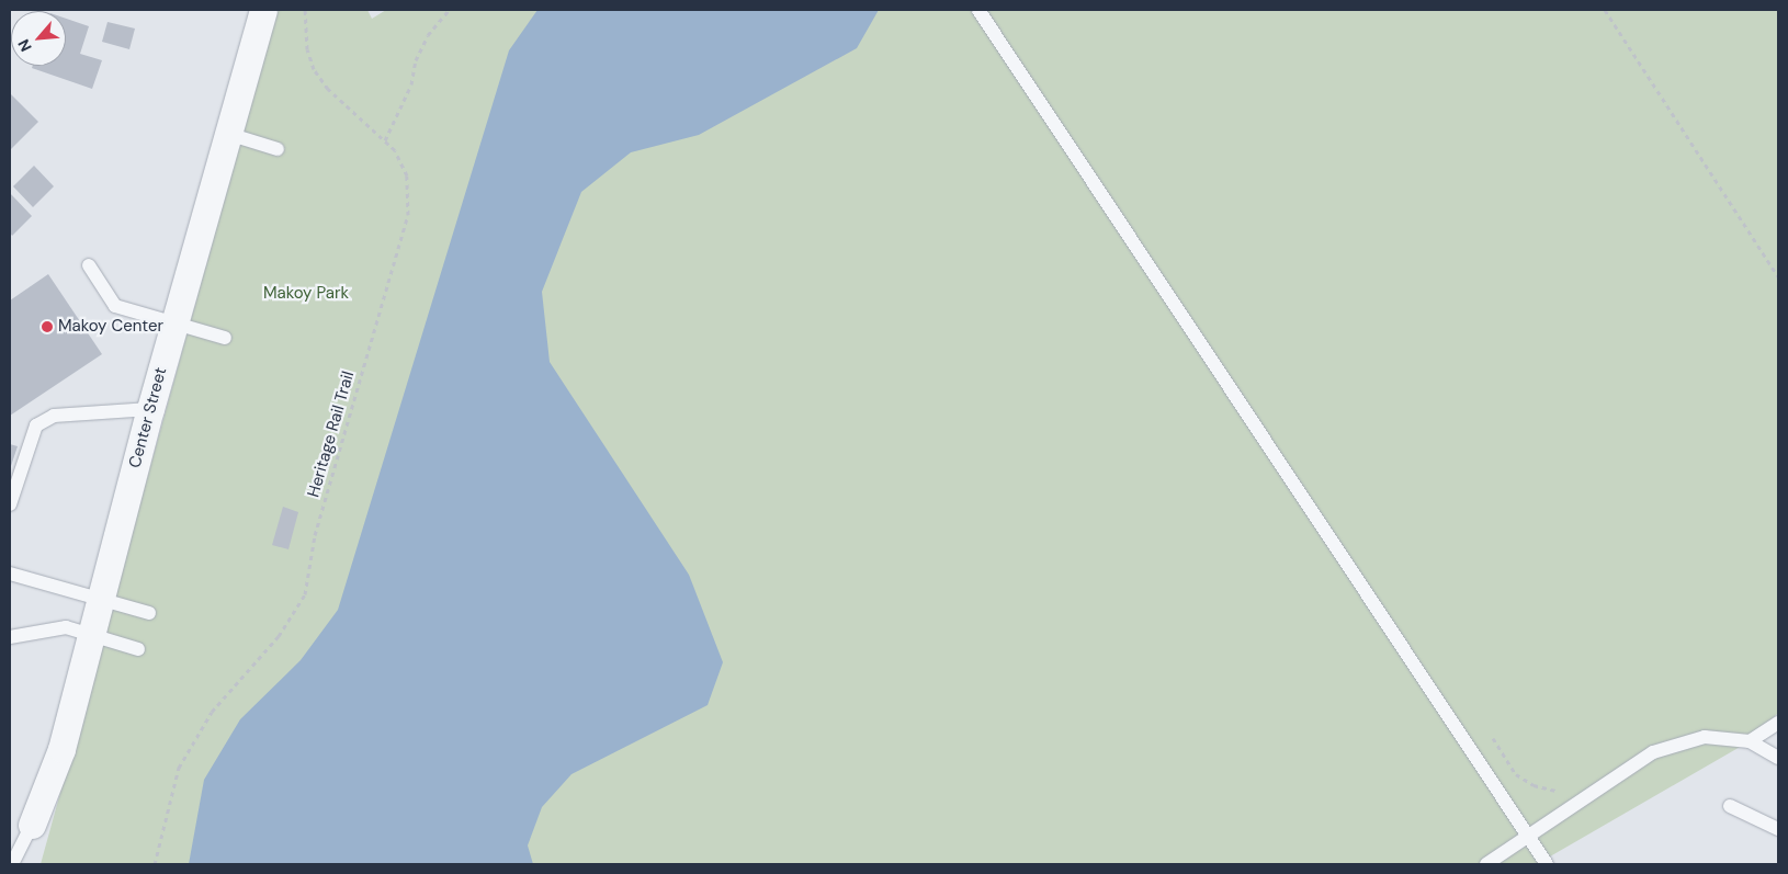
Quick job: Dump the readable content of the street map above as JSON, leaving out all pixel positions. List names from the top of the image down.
{
  "streets": {
    "street": ["Center Street"],
    "path": ["Heritage Rail Trail"]
  },
  "parks": ["Makoy Park"],
  "places": ["Makoy Center"],
  "north": "bottom left"
}
